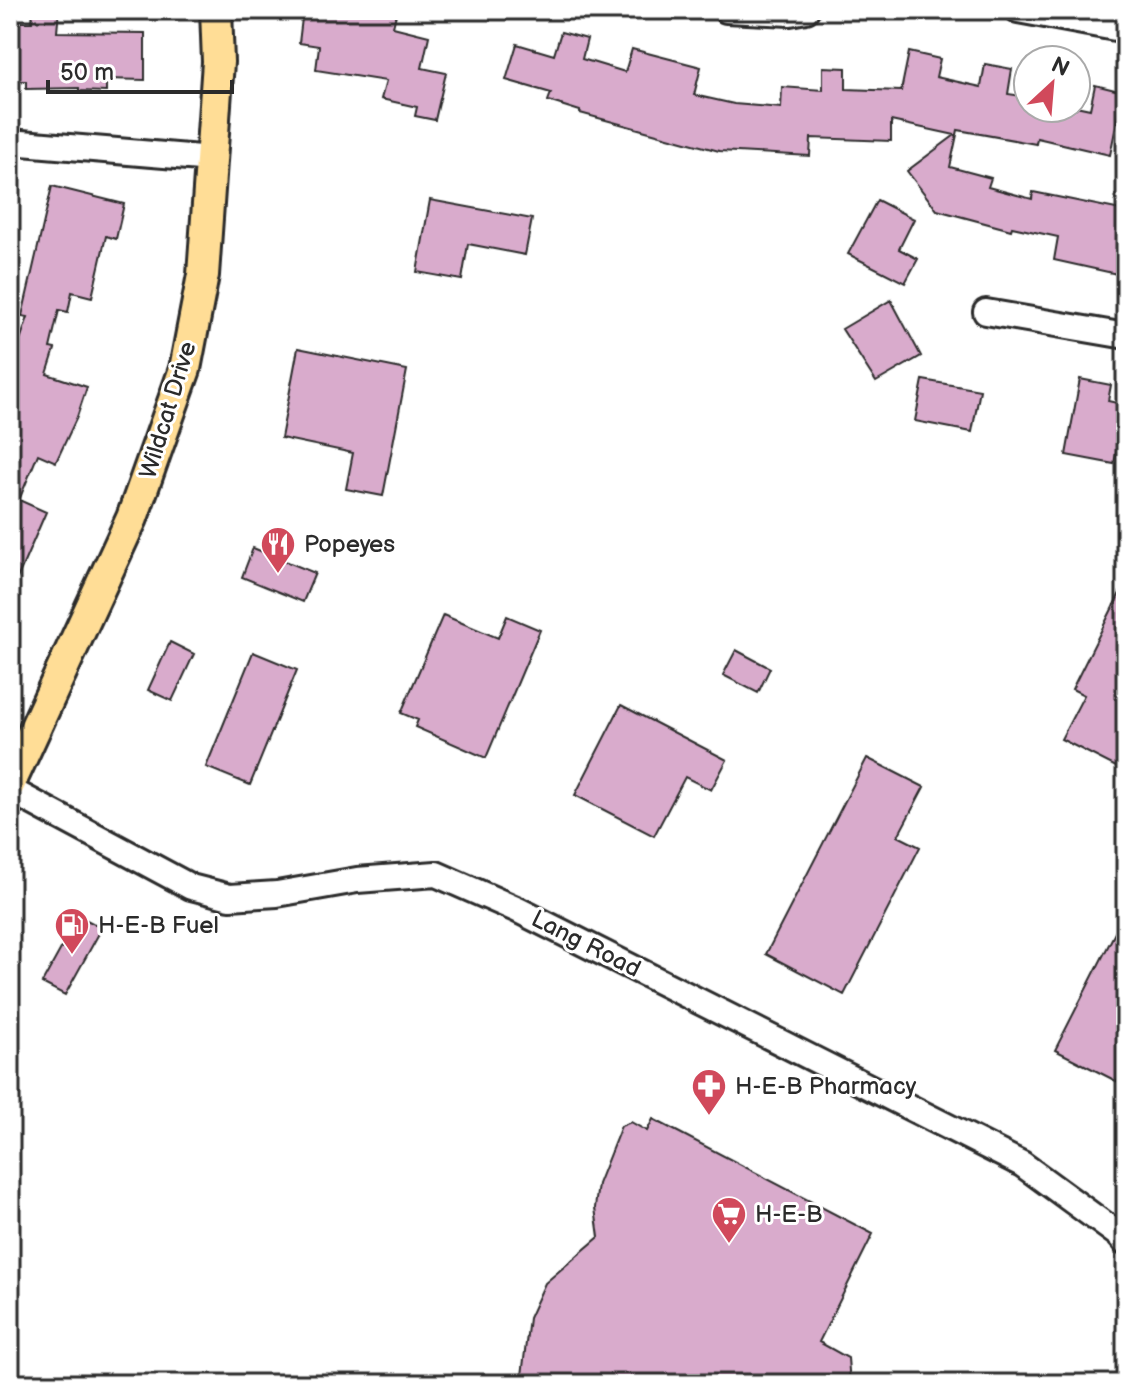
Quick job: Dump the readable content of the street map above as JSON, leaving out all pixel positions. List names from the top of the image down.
{
  "streets": {
    "main road": ["Wildcat Drive"],
    "street": ["Lang Road"]
  },
  "places": {
    "restaurant": ["Popeyes"],
    "fuel station": ["H-E-B Fuel"],
    "pharmacy": ["H-E-B Pharmacy"],
    "supermarket": ["H-E-B"]
  },
  "scale_bar": "50 m",
  "north": "top right"
}
